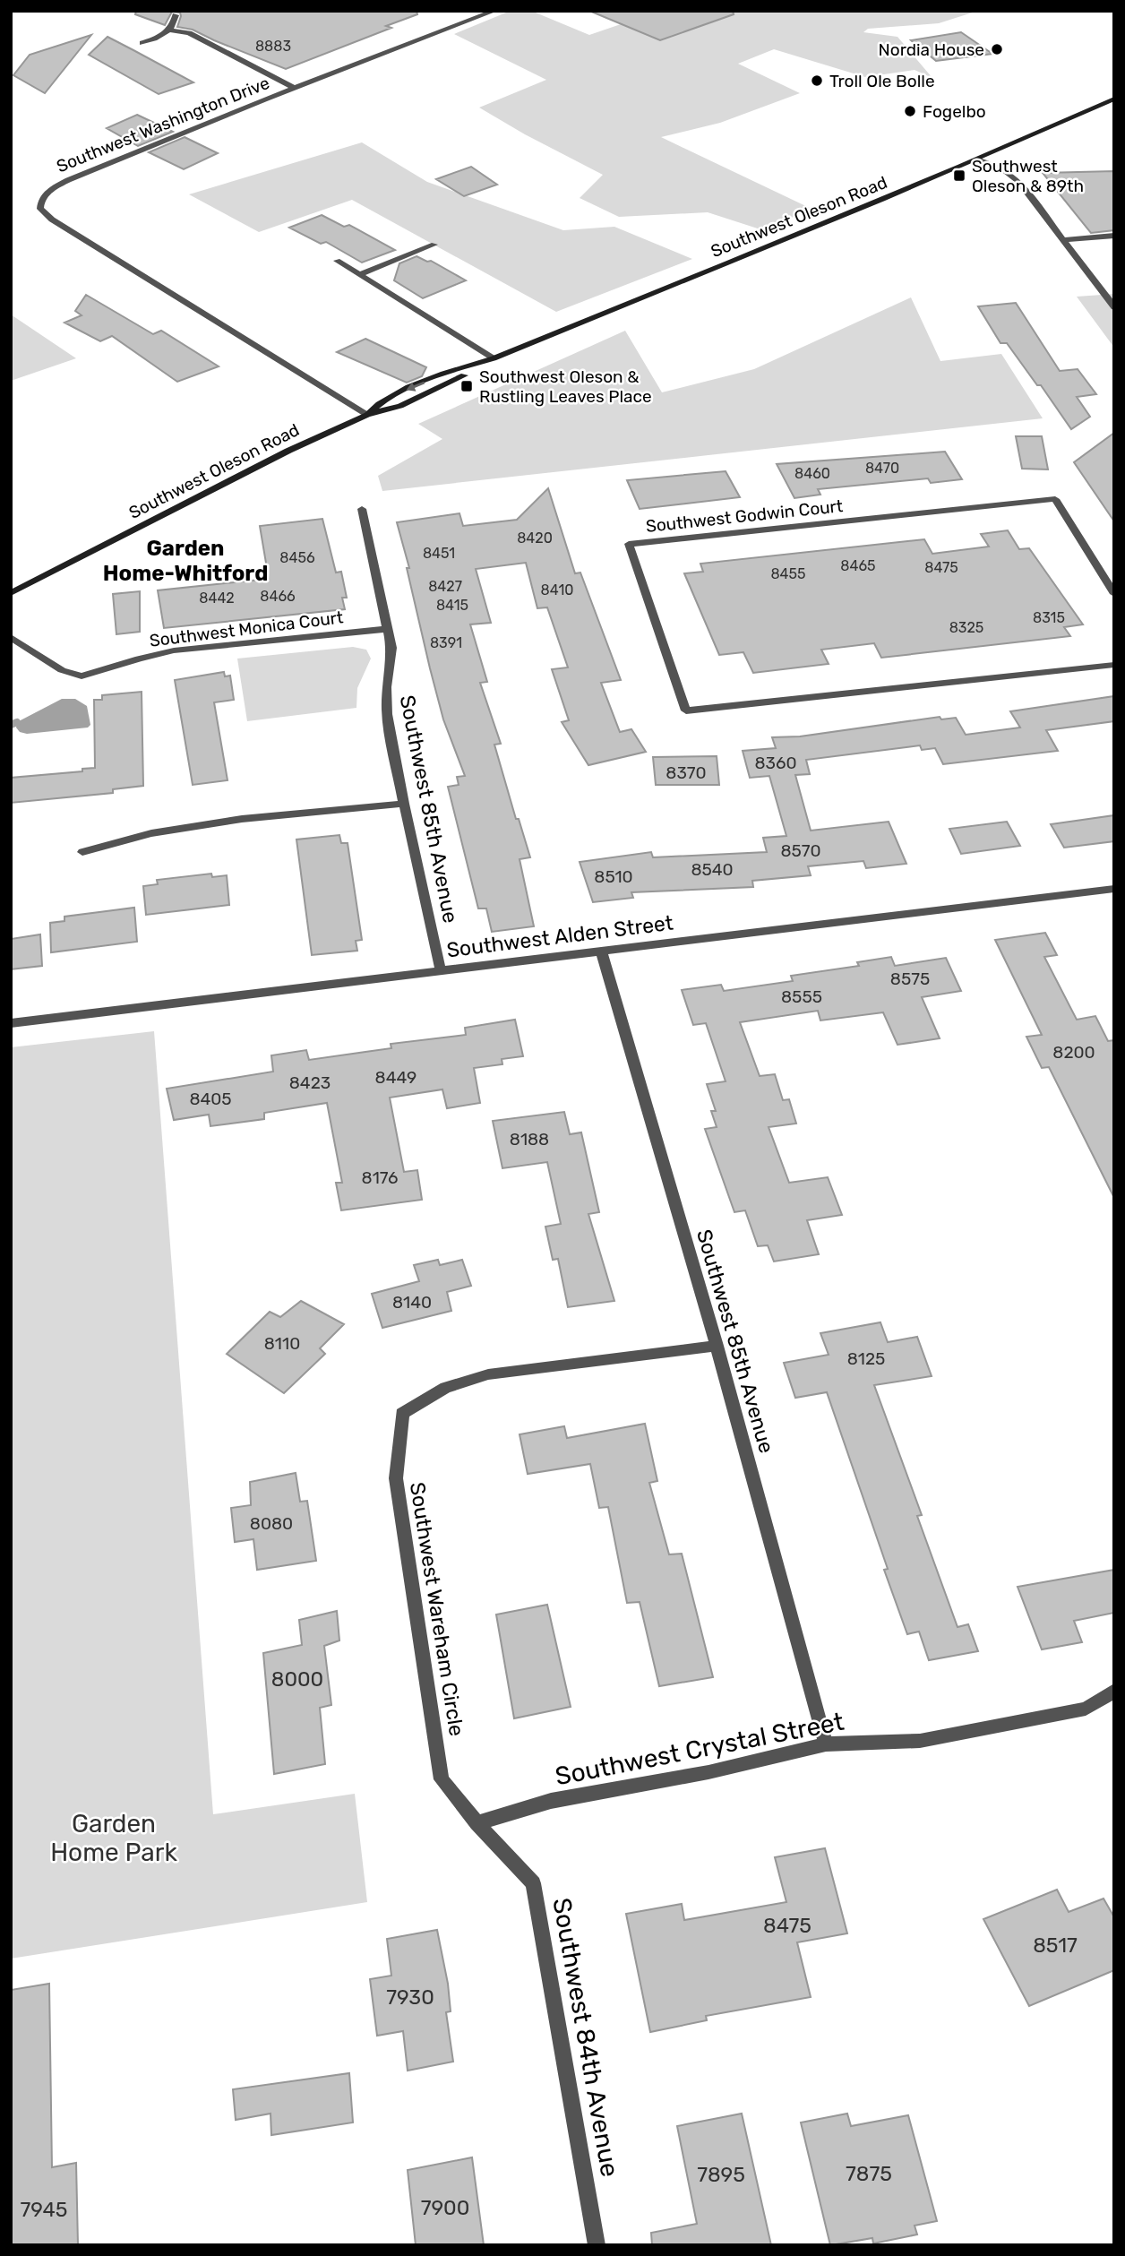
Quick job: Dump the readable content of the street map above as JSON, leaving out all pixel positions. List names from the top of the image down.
{
  "streets": {
    "main road": ["Southwest Oleson Road"],
    "street": [
      "Southwest Washington Drive",
      "Southwest Godwin Court",
      "Southwest Monica Court",
      "Southwest 85th Avenue",
      "Southwest Alden Street",
      "Southwest Wareham Circle",
      "Southwest Crystal Street",
      "Southwest 84th Avenue"
    ]
  },
  "crossings": [
    ["Southwest Washington Drive", "Southwest Oleson Road"],
    ["Southwest Monica Court", "Southwest 85th Avenue"],
    ["Southwest 85th Avenue", "Southwest Alden Street"],
    ["Southwest 85th Avenue", "Southwest Wareham Circle"],
    ["Southwest 85th Avenue", "Southwest Crystal Street"],
    ["Southwest Wareham Circle", "Southwest Crystal Street"],
    ["Southwest Wareham Circle", "Southwest 84th Avenue"],
    ["Southwest Crystal Street", "Southwest 84th Avenue"]
  ],
  "districts": ["Garden Home-Whitford"],
  "parks": ["Garden Home Park"],
  "places": {
    "other": ["Nordia House", "Troll Ole Bolle", "Fogelbo"],
    "transit": ["Southwest Oleson & 89th", "Southwest Oleson & Rustling Leaves Place"]
  },
  "house_numbers": [
    "8883",
    "8470",
    "8460",
    "8420",
    "8451",
    "8456",
    "8465",
    "8475",
    "8455",
    "8427",
    "8410",
    "8466",
    "8442",
    "8415",
    "8315",
    "8325",
    "8391",
    "8360",
    "8370",
    "8570",
    "8540",
    "8510",
    "8575",
    "8555",
    "8200",
    "8449",
    "8423",
    "8405",
    "8188",
    "8176",
    "8140",
    "8110",
    "8125",
    "8080",
    "8000",
    "8475",
    "8517",
    "7930",
    "7875",
    "7895",
    "7900",
    "7945"
  ]
}
